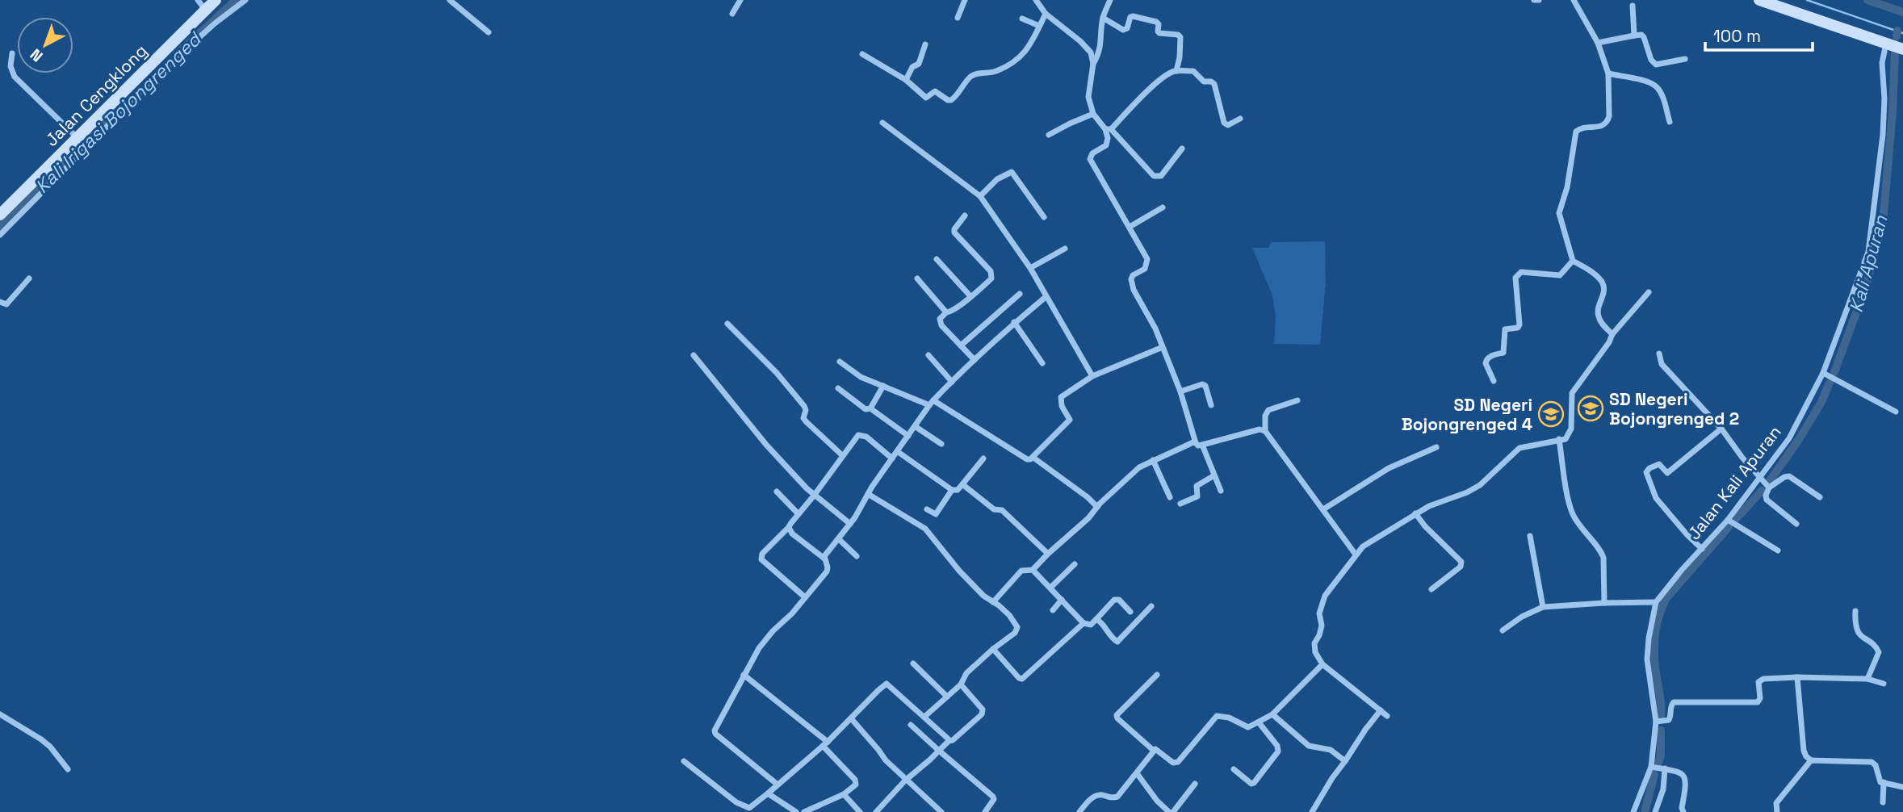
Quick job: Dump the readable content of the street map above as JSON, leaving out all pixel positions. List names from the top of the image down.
{
  "streets": {
    "main road": ["Jalan Cengklong"],
    "street": ["Jalan Kali Apuran"]
  },
  "water": ["Kali Irigasi Bojongrenged", "Kali Apuran"],
  "places": {
    "school or university": ["SD Negeri Bojongrenged 2", "SD Negeri Bojongrenged 4"]
  },
  "scale_bar": "100 m",
  "north": "bottom left"
}
